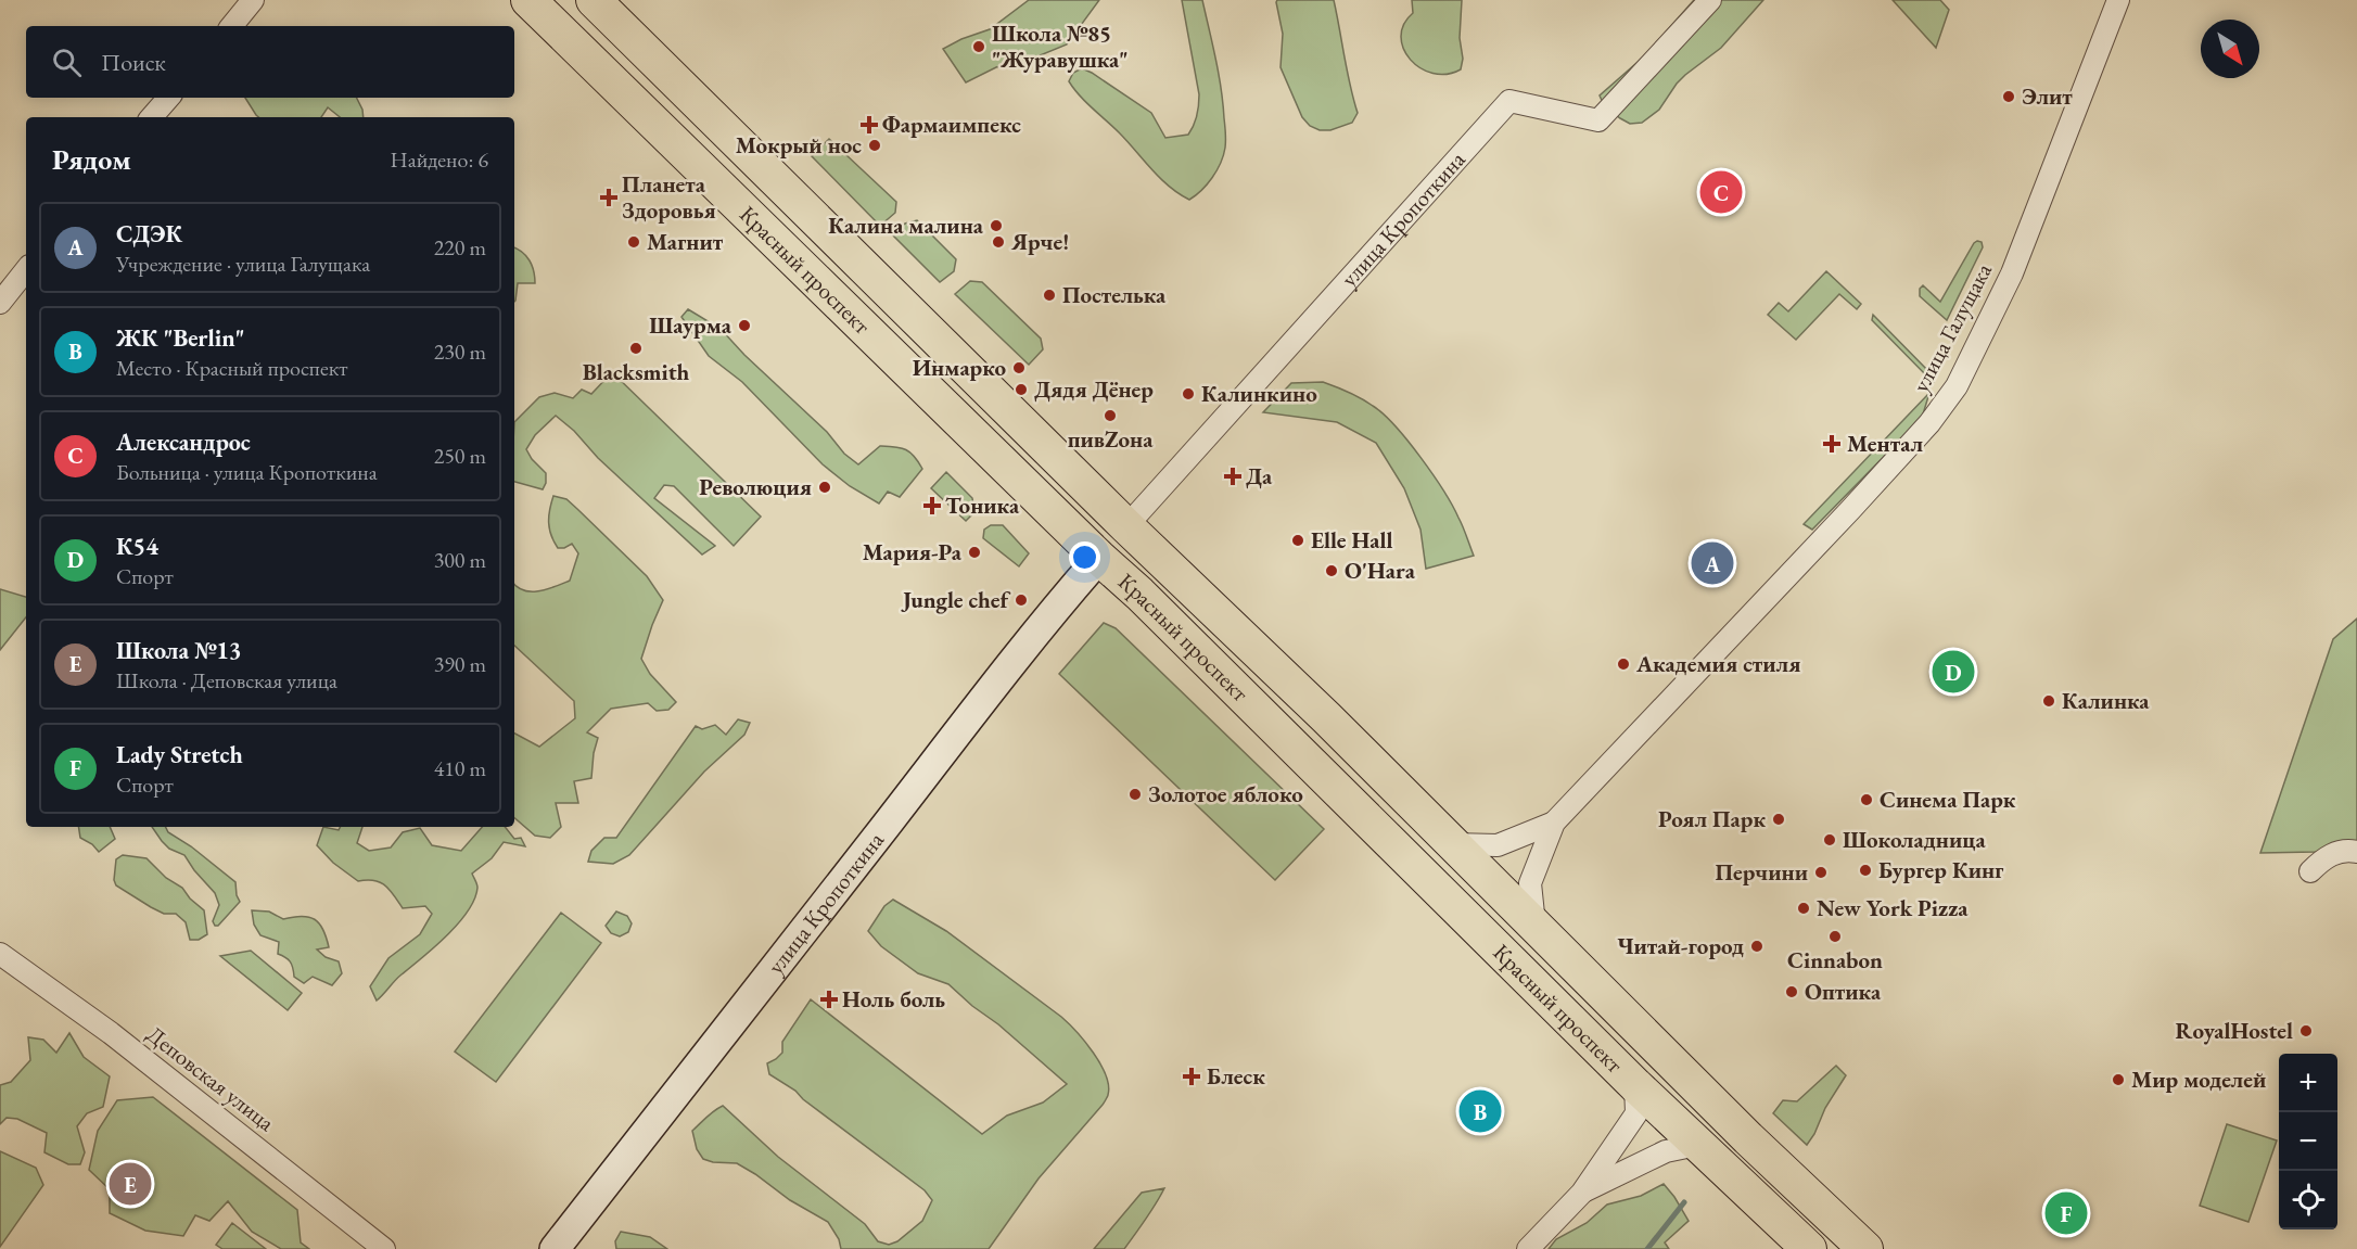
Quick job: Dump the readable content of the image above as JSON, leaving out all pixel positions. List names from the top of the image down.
{
  "streets": {
    "main road": ["улица Кропоткина", "Красный проспект"],
    "street": ["улица Галущака", "Деповская улица"]
  },
  "crossings": [
    ["улица Кропоткина", "Красный проспект"]
  ],
  "places": {
    "other": [
      "Школа №85 \"Журавушка\"",
      "Элит",
      "Мокрый нос",
      "Калина малина",
      "Магнит",
      "Ярче!",
      "Постелька",
      "Шаурма",
      "Blacksmith",
      "Инмарко",
      "Дядя Дёнер",
      "Калинкино",
      "пивZона",
      "Революция",
      "Elle Hall",
      "Мария-Ра",
      "O'Hara",
      "Jungle chef",
      "Академия стиля",
      "Калинка",
      "Золотое яблоко",
      "Синема Парк",
      "Роял Парк",
      "Шоколадница",
      "Бургер Кинг",
      "Перчини",
      "New York Pizza",
      "Cinnabon",
      "Читай-город",
      "Оптика",
      "RoyalHostel",
      "Мир моделей"
    ],
    "health": [
      "Фармаимпекс",
      "Планета Здоровья",
      "Ментал",
      "Да",
      "Тоника",
      "Ноль боль",
      "Блеск"
    ]
  },
  "north": "bottom right",
  "page": {
    "search": "Поиск",
    "heading": ["Рядом", "Найдено: 6"],
    "pins": [
      "C",
      "A",
      "D",
      "B",
      "E",
      "F"
    ],
    "list": [
      {
        "mark": "A",
        "name": "СДЭК",
        "note": "Учреждение · улица Галущака",
        "value": "220 m"
      },
      {
        "mark": "B",
        "name": "ЖК \"Berlin\"",
        "note": "Место · Красный проспект",
        "value": "230 m"
      },
      {
        "mark": "C",
        "name": "Александрос",
        "note": "Больница · улица Кропоткина",
        "value": "250 m"
      },
      {
        "mark": "D",
        "name": "К54",
        "note": "Спорт",
        "value": "300 m"
      },
      {
        "mark": "E",
        "name": "Школа №13",
        "note": "Школа · Деповская улица",
        "value": "390 m"
      },
      {
        "mark": "F",
        "name": "Lady Stretch",
        "note": "Спорт",
        "value": "410 m"
      }
    ],
    "map_buttons": ["+", "−"]
  }
}
